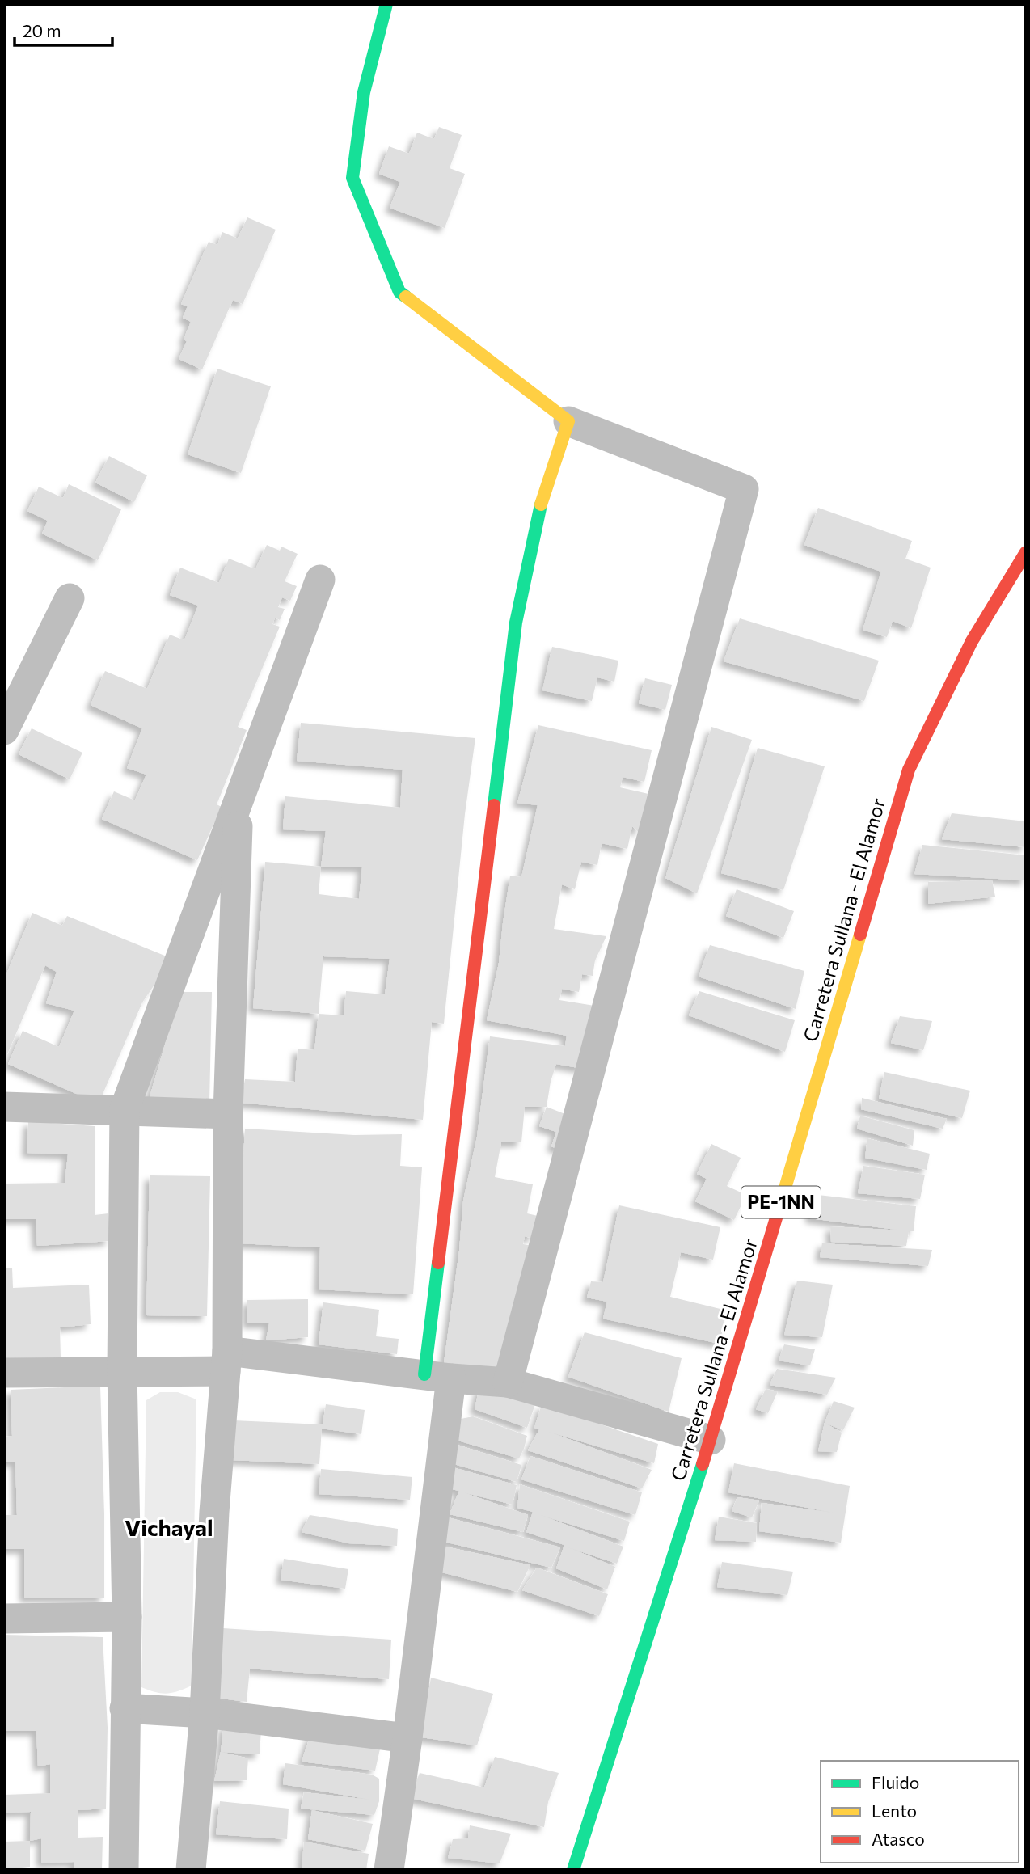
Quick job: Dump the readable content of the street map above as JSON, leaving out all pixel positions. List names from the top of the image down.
{
  "streets": {
    "main road": ["Carretera Sullana - El Alamor", "PE-1NN"]
  },
  "districts": ["Vichayal"],
  "legend": ["Fluido", "Lento", "Atasco"],
  "scale_bar": "20 m"
}
